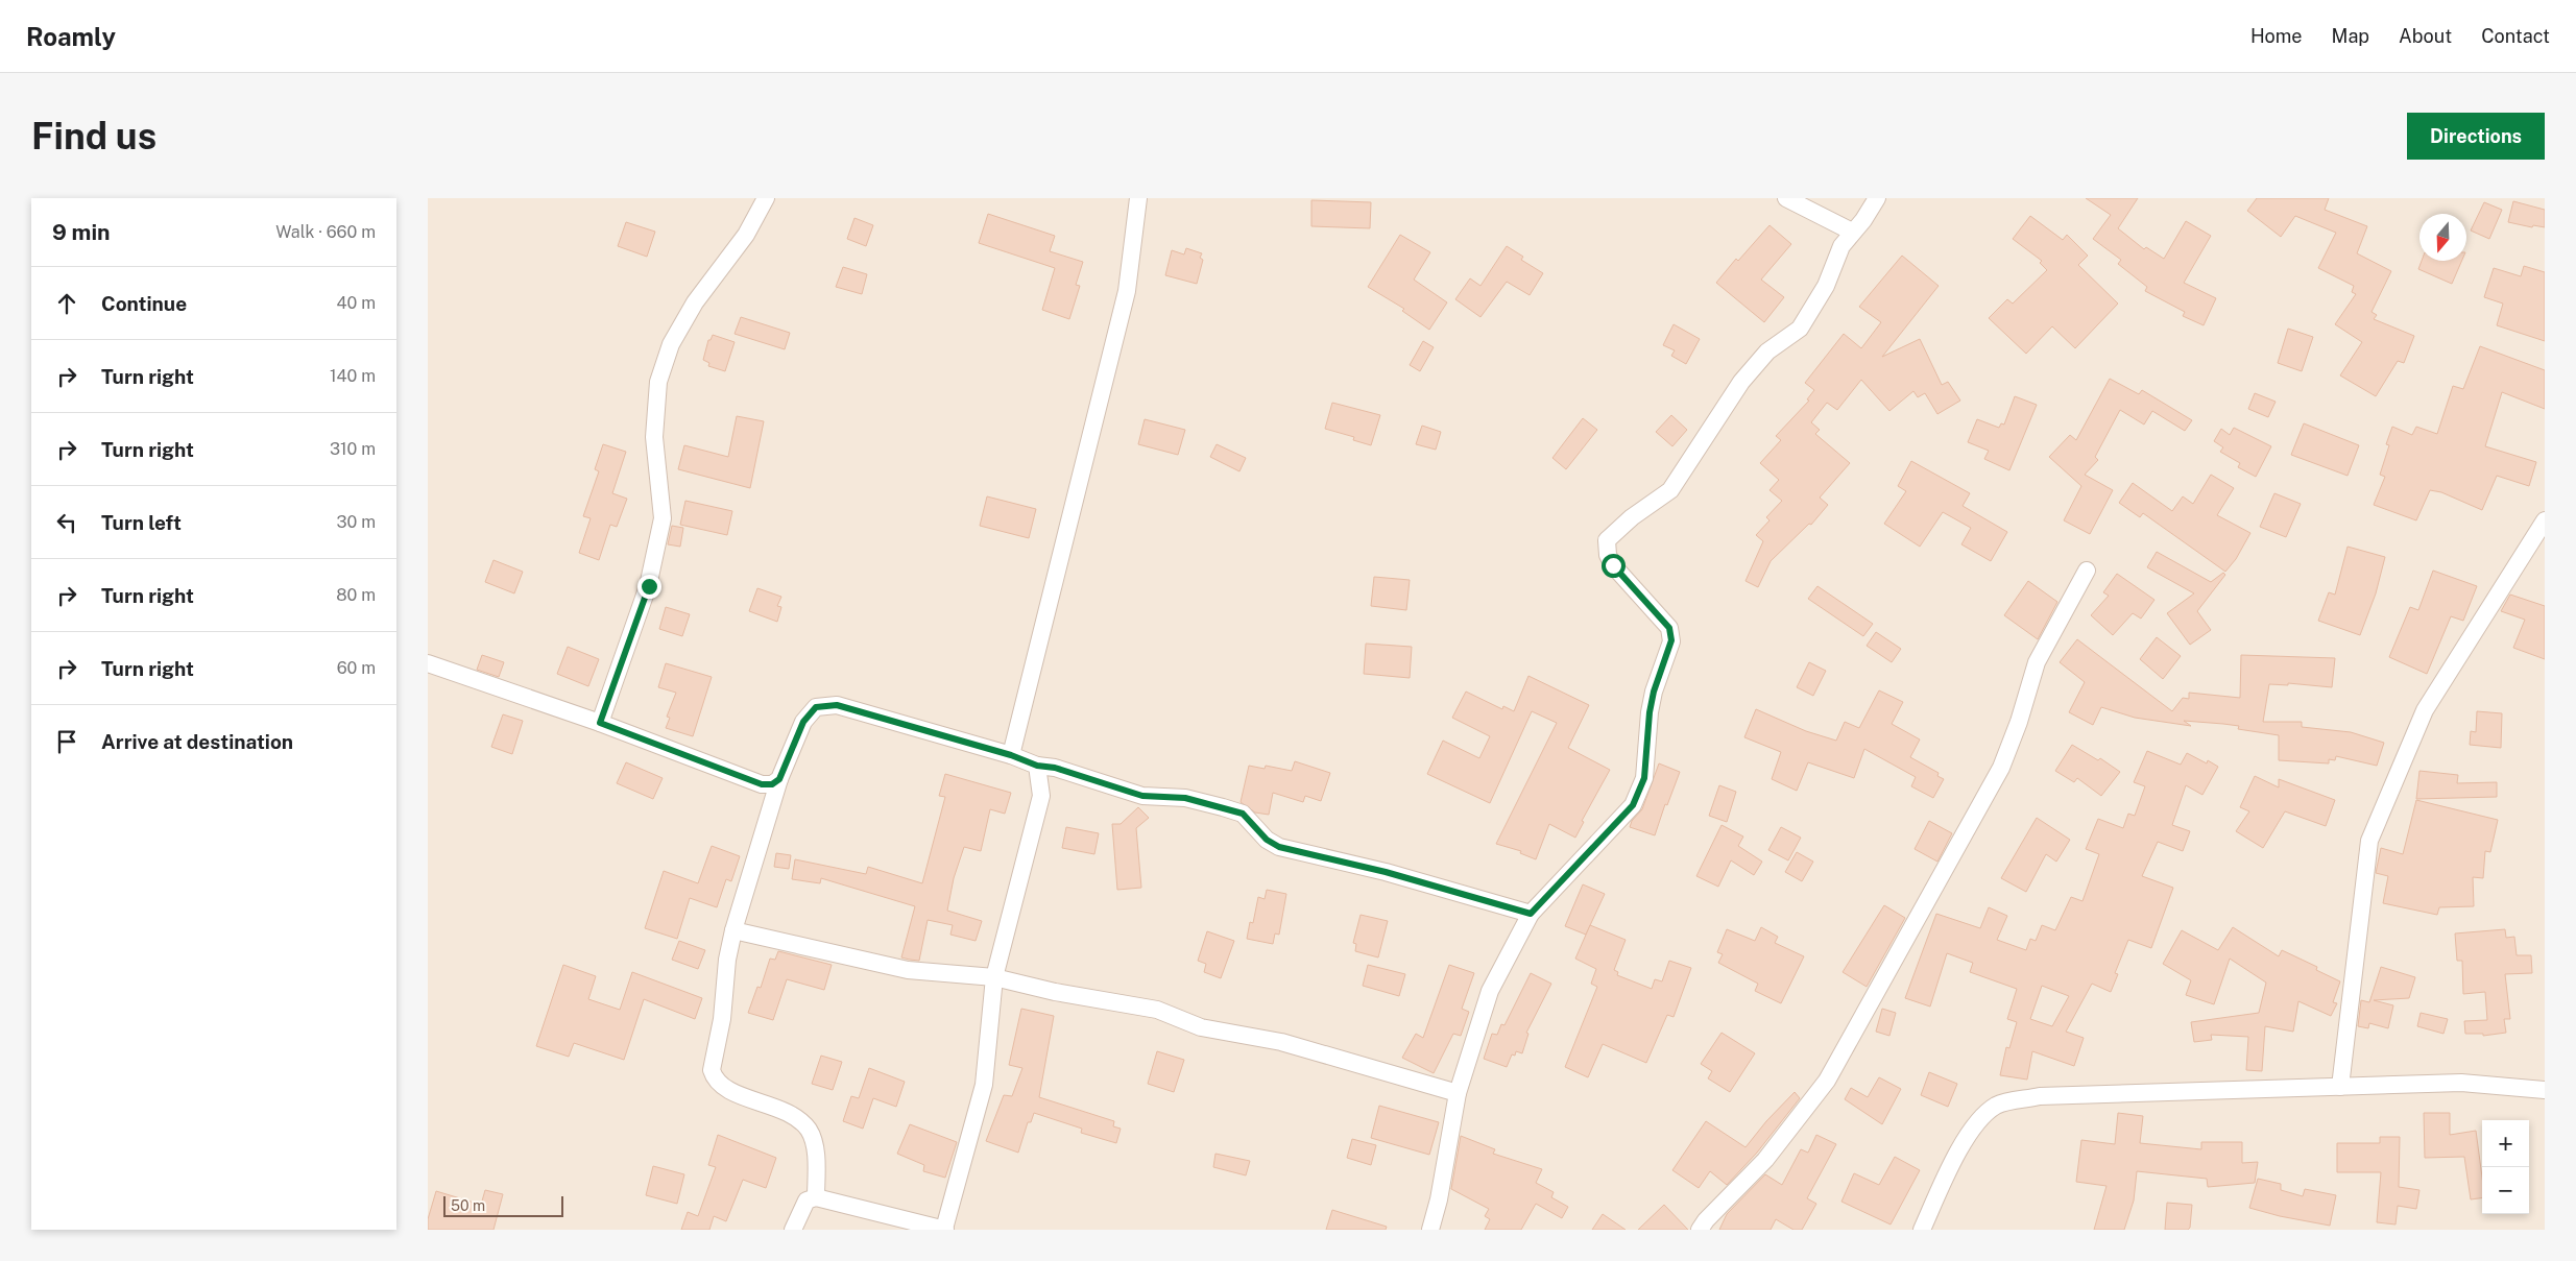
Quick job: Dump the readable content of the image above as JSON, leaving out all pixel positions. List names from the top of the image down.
{
  "scale_bar": "50 m",
  "north": "bottom",
  "page": {
    "header": "Roamly",
    "nav": [
      "Home",
      "Map",
      "About",
      "Contact"
    ],
    "buttons": "Directions",
    "title": "Find us",
    "heading": ["9 min", "Walk · 660 m"],
    "list": [
      ["Continue", "40 m"],
      ["Turn right", "140 m"],
      ["Turn right", "310 m"],
      ["Turn left", "30 m"],
      ["Turn right", "80 m"],
      ["Turn right", "60 m"],
      "Arrive at destination"
    ],
    "map_buttons": ["+", "−"],
    "scale": "50 m"
  }
}
